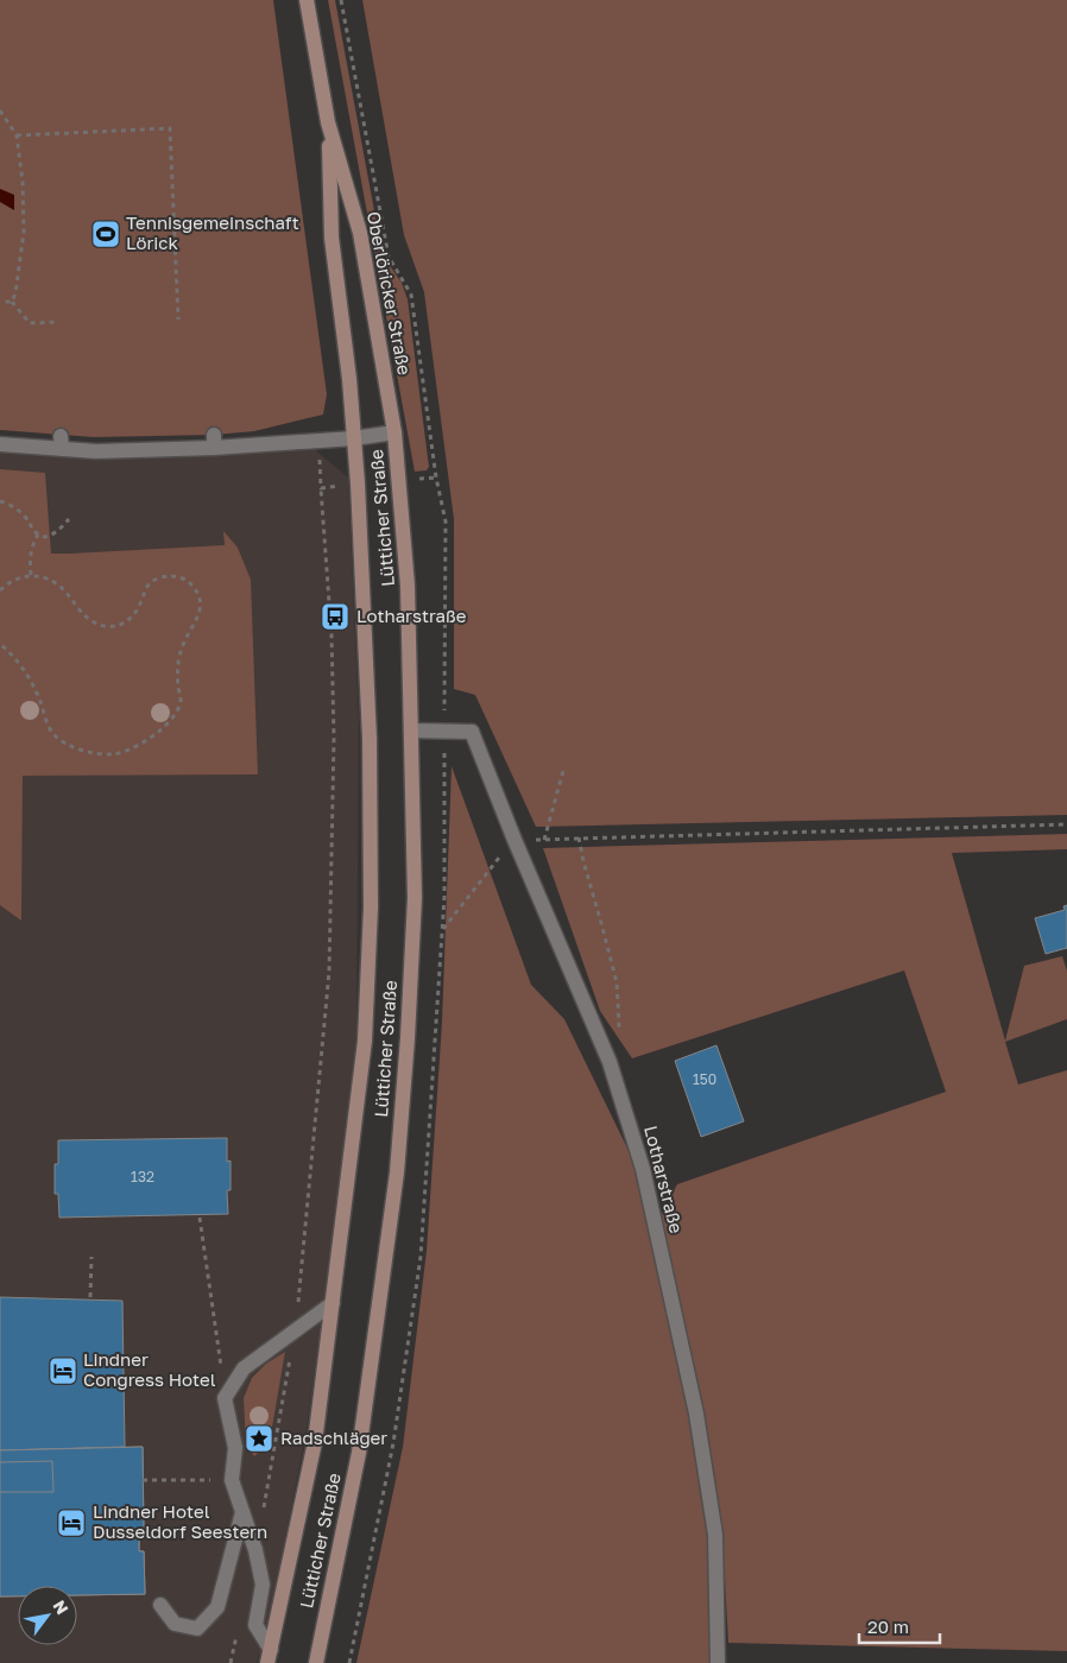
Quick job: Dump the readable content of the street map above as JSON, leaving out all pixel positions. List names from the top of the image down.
{
  "streets": {
    "main road": ["Oberlöricker Straße", "Lütticher Straße"],
    "street": ["Lotharstraße"]
  },
  "crossings": [
    ["Oberlöricker Straße", "Lütticher Straße"],
    ["Lütticher Straße", "Lotharstraße"]
  ],
  "places": {
    "sports": ["Tennisgemeinschaft Lörick"],
    "bus stop": ["Lotharstraße"],
    "hotel": ["Lindner Congress Hotel", "Lindner Hotel Dusseldorf Seestern"],
    "place": ["Radschläger"]
  },
  "house_numbers": ["150", "132"],
  "scale_bar": "20 m",
  "north": "top right"
}
